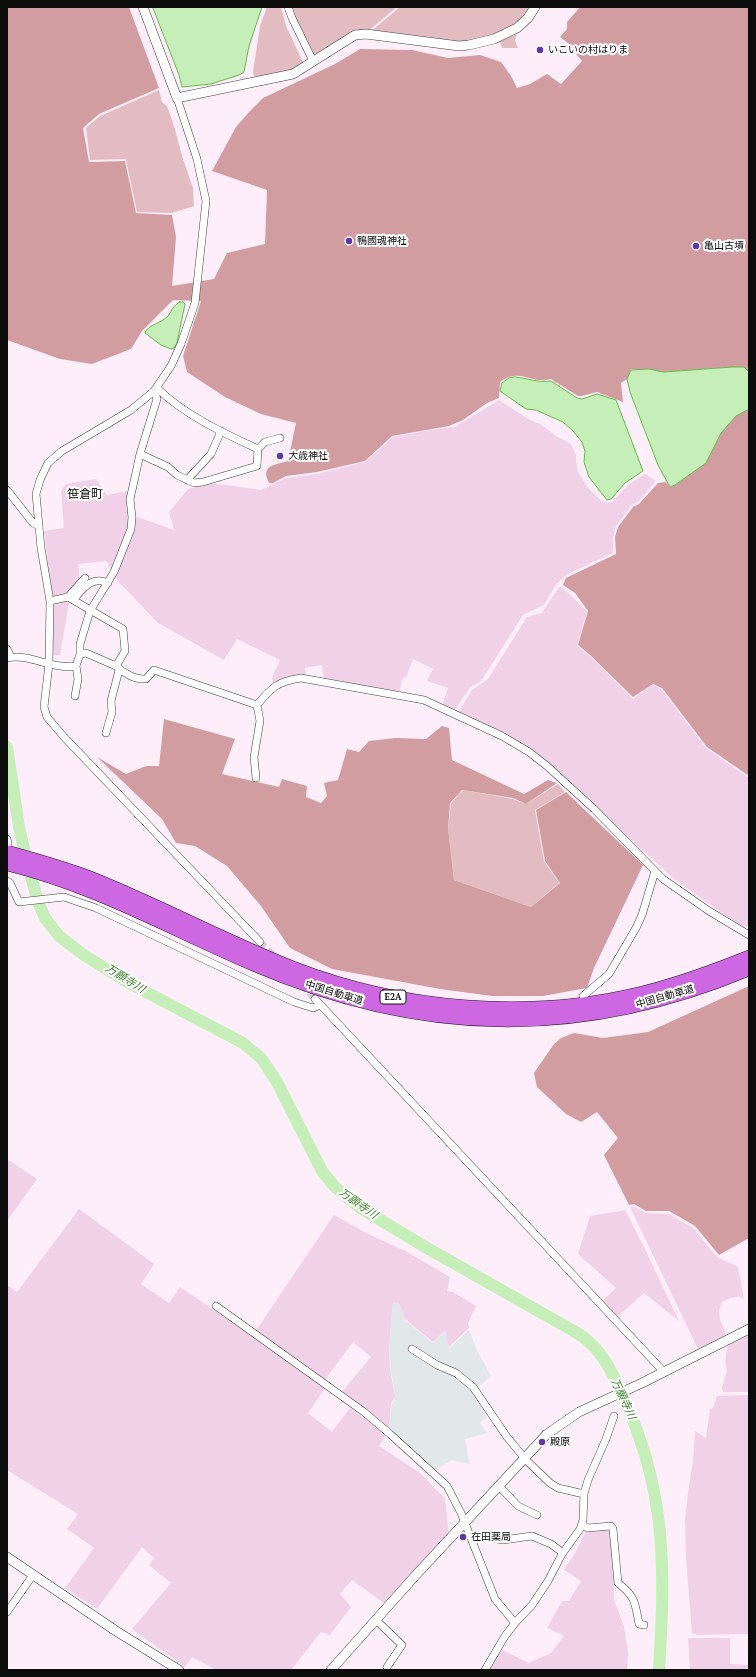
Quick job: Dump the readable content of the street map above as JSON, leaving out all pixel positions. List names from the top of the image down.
{
  "streets": {
    "highway": ["中国自動車道", "E2A"]
  },
  "districts": ["笹倉町"],
  "water": ["万願寺川"],
  "places": [
    "いこいの村はりま",
    "鴨國魂神社",
    "亀山古墳",
    "大歳神社",
    "殿原",
    "在田薬局"
  ]
}
